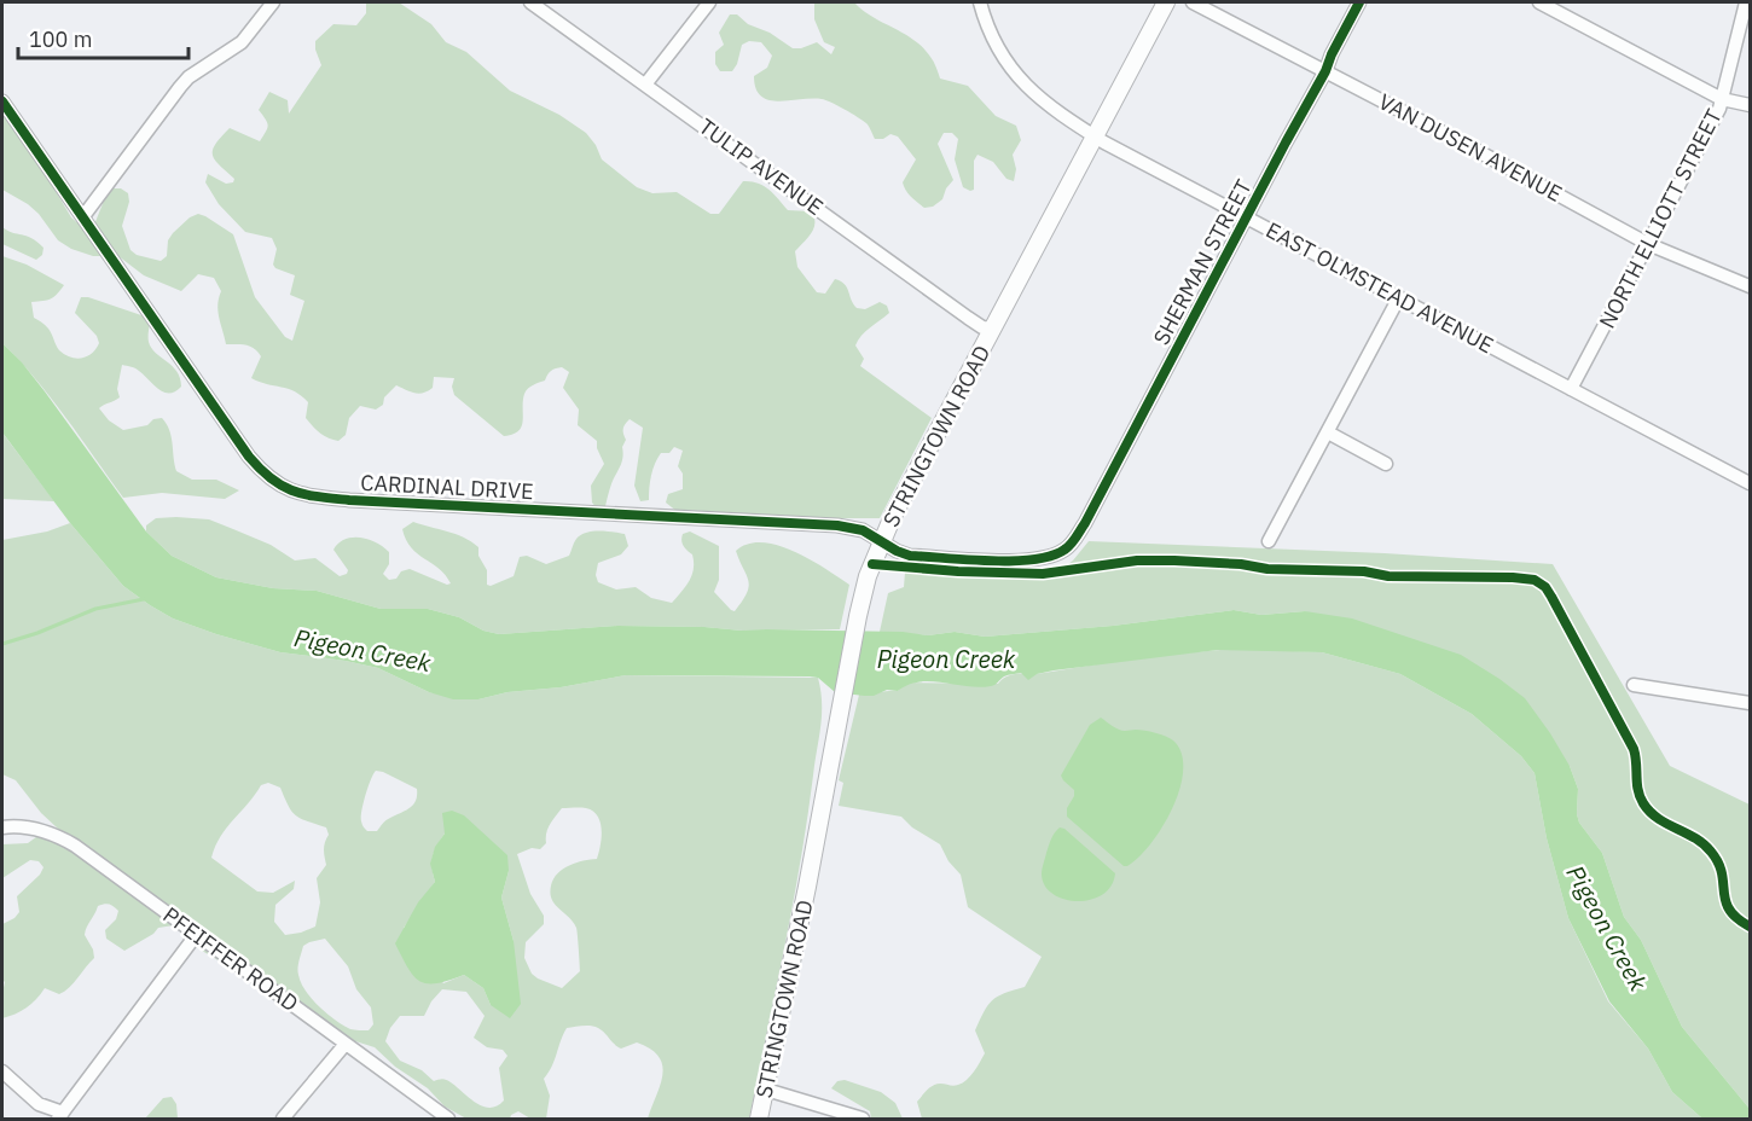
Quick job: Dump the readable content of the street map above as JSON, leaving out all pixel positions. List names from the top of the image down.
{
  "streets": {
    "main road": ["STRINGTOWN ROAD"],
    "street": [
      "VAN DUSEN AVENUE",
      "TULIP AVENUE",
      "NORTH ELLIOTT STREET",
      "SHERMAN STREET",
      "EAST OLMSTEAD AVENUE",
      "CARDINAL DRIVE",
      "PFEIFFER ROAD"
    ]
  },
  "crossings": [
    ["VAN DUSEN AVENUE", "NORTH ELLIOTT STREET"],
    ["VAN DUSEN AVENUE", "SHERMAN STREET"],
    ["TULIP AVENUE", "STRINGTOWN ROAD"],
    ["NORTH ELLIOTT STREET", "EAST OLMSTEAD AVENUE"],
    ["SHERMAN STREET", "EAST OLMSTEAD AVENUE"],
    ["SHERMAN STREET", "CARDINAL DRIVE"],
    ["EAST OLMSTEAD AVENUE", "STRINGTOWN ROAD"],
    ["STRINGTOWN ROAD", "CARDINAL DRIVE"]
  ],
  "water": ["Pigeon Creek"],
  "scale_bar": "100 m"
}
